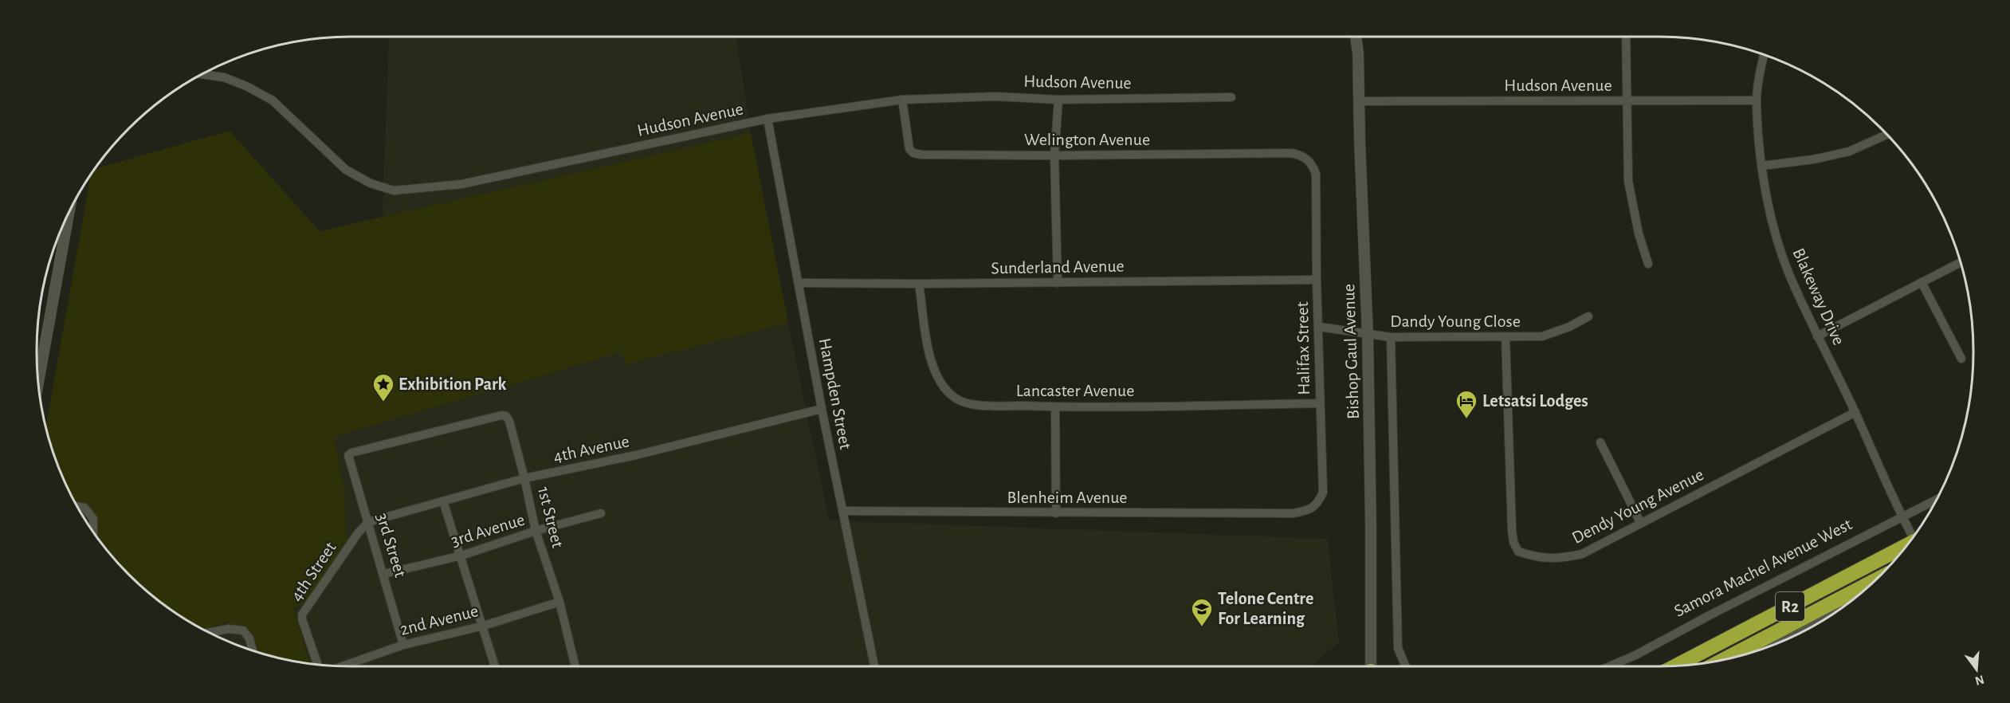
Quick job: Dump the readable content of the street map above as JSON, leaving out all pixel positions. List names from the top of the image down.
{
  "streets": {
    "highway": ["R2"],
    "main road": ["Bishop Gaul Avenue"],
    "street": [
      "Hudson Avenue",
      "Welington Avenue",
      "Sunderland Avenue",
      "Blakeway Drive",
      "Dandy Young Close",
      "Halifax Street",
      "Lancaster Avenue",
      "Hampden Street",
      "4th Avenue",
      "Blenheim Avenue",
      "Dendy Young Avenue",
      "1st Street",
      "3rd Avenue",
      "3rd Street",
      "Samora Machel Avenue West",
      "4th Street",
      "2nd Avenue"
    ]
  },
  "crossings": [
    ["Hudson Avenue", "Welington Avenue"],
    ["Hudson Avenue", "Blakeway Drive"],
    ["Hudson Avenue", "Bishop Gaul Avenue"],
    ["Hudson Avenue", "Hampden Street"],
    ["Welington Avenue", "Halifax Street"],
    ["Sunderland Avenue", "Halifax Street"],
    ["Sunderland Avenue", "Lancaster Avenue"],
    ["Sunderland Avenue", "Hampden Street"],
    ["Blakeway Drive", "Dendy Young Avenue"],
    ["Blakeway Drive", "Samora Machel Avenue West"],
    ["Dandy Young Close", "Halifax Street"],
    ["Dandy Young Close", "Bishop Gaul Avenue"],
    ["Dandy Young Close", "Dendy Young Avenue"],
    ["Halifax Street", "Lancaster Avenue"],
    ["Halifax Street", "Blenheim Avenue"],
    ["Hampden Street", "4th Avenue"],
    ["Hampden Street", "Blenheim Avenue"],
    ["4th Avenue", "1st Street"],
    ["4th Avenue", "3rd Street"],
    ["4th Avenue", "4th Street"],
    ["1st Street", "3rd Avenue"],
    ["1st Street", "3rd Street"],
    ["1st Street", "2nd Avenue"],
    ["3rd Avenue", "3rd Street"],
    ["3rd Street", "4th Street"],
    ["3rd Street", "2nd Avenue"]
  ],
  "places": {
    "place": ["Exhibition Park"],
    "hotel": ["Letsatsi Lodges"],
    "school or university": ["Telone Centre For Learning"]
  },
  "north": "bottom"
}
